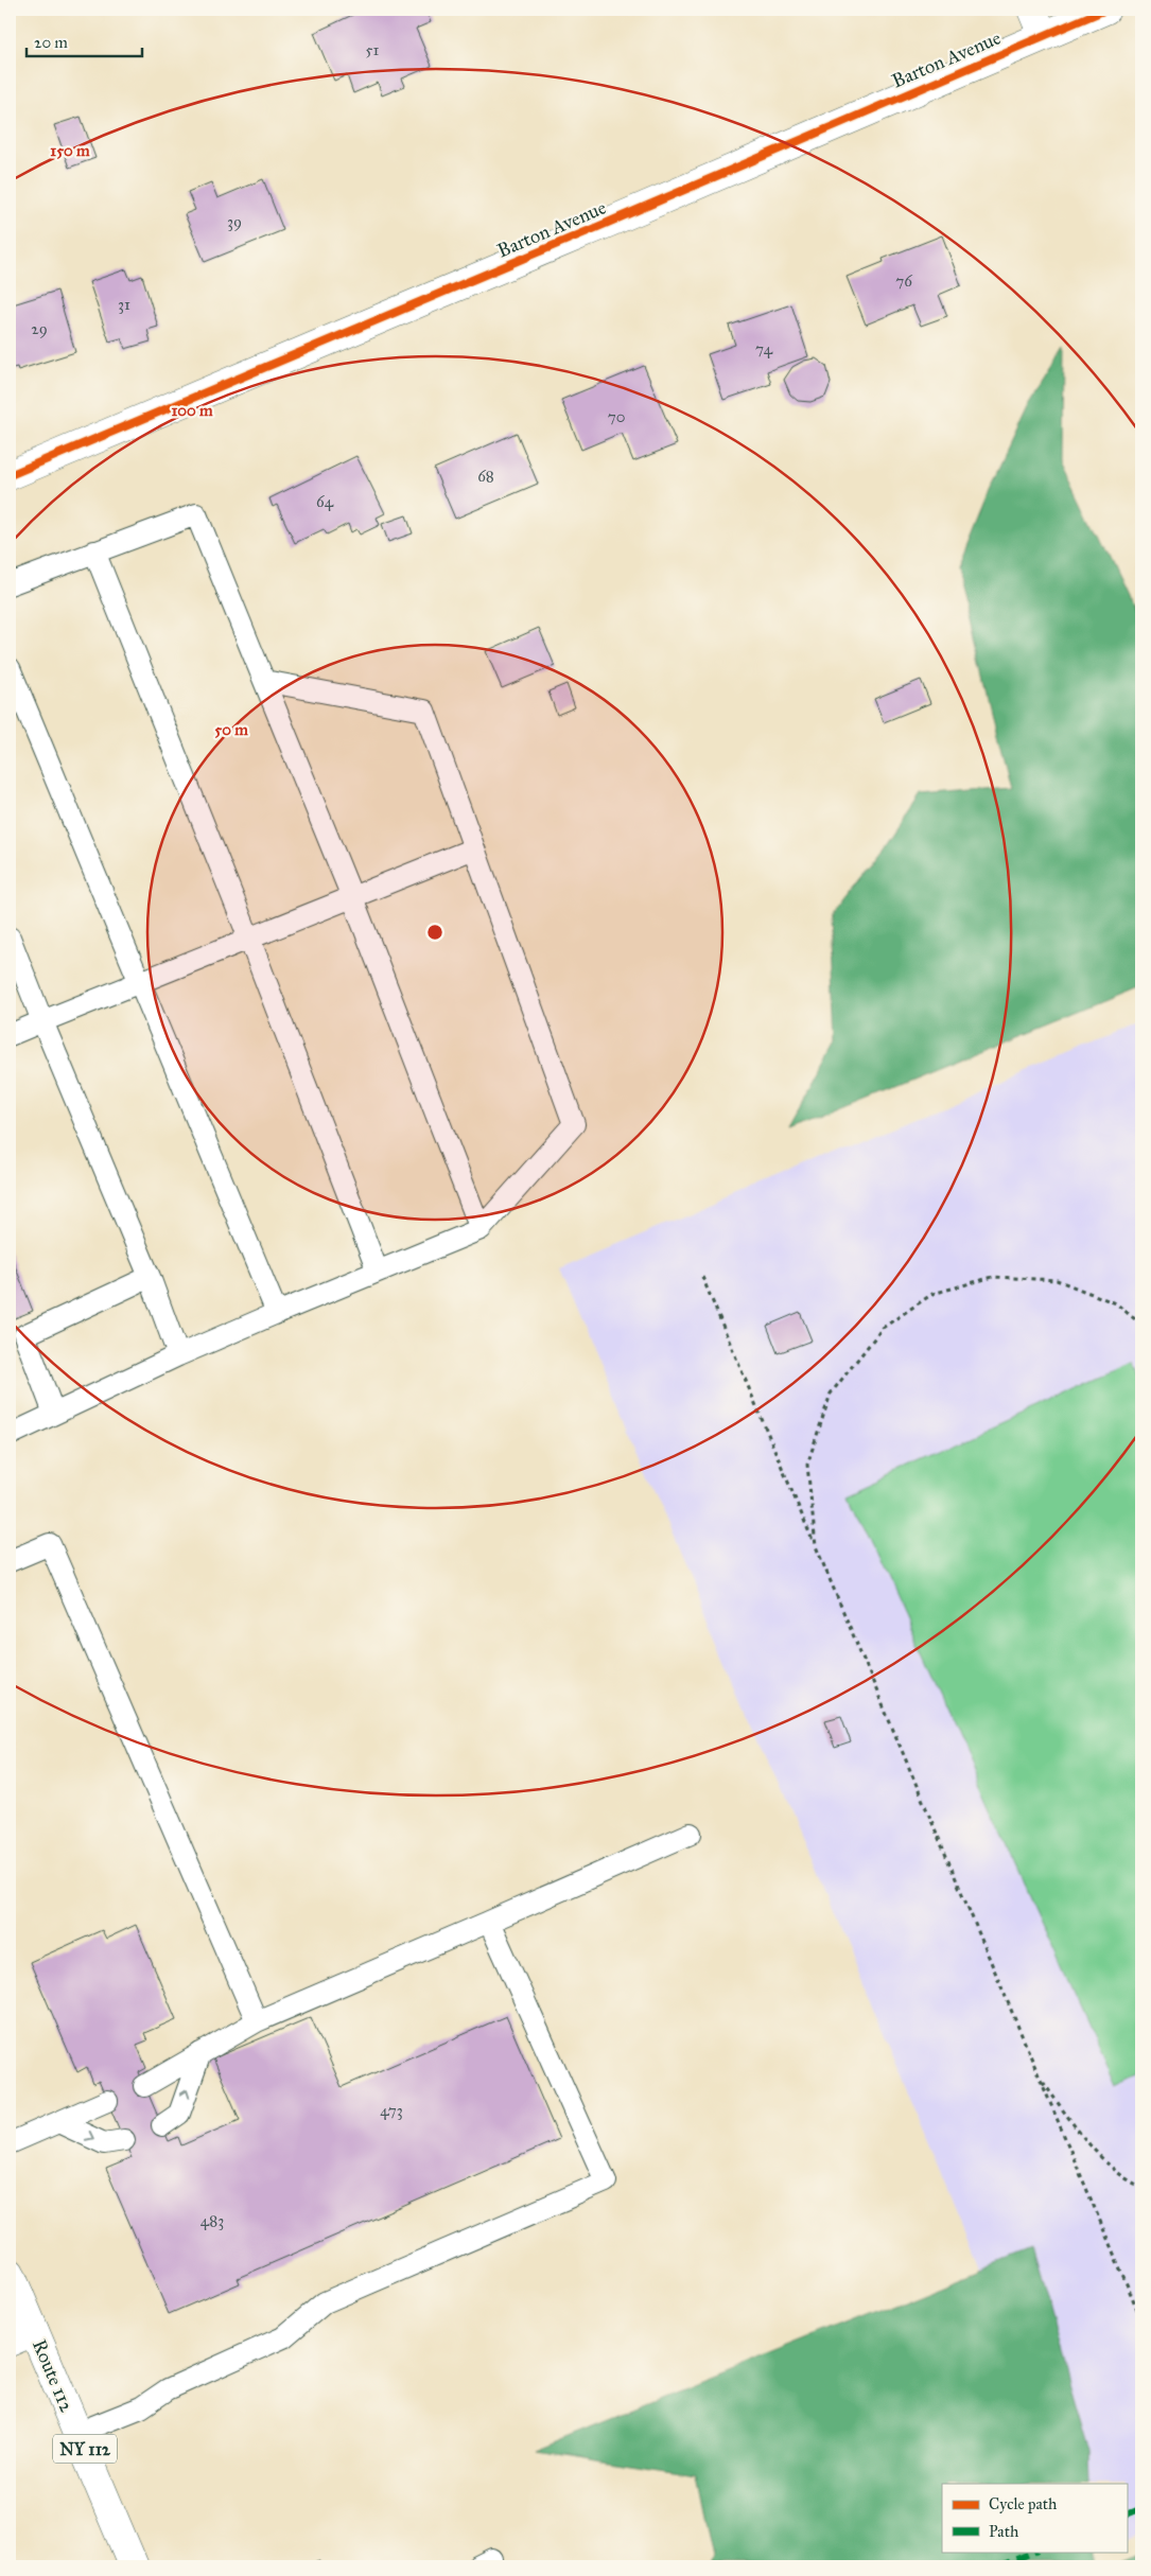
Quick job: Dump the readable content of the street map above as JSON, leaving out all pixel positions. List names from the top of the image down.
{
  "streets": {
    "street": ["Barton Avenue", "Route 112", "NY 112"]
  },
  "house_numbers": [
    "51",
    "39",
    "76",
    "31",
    "29",
    "74",
    "70",
    "68",
    "64",
    "473",
    "483"
  ],
  "legend": ["Cycle path", "Path"],
  "scale_bar": "20 m",
  "rings": ["150 m", "100 m", "50 m"]
}
